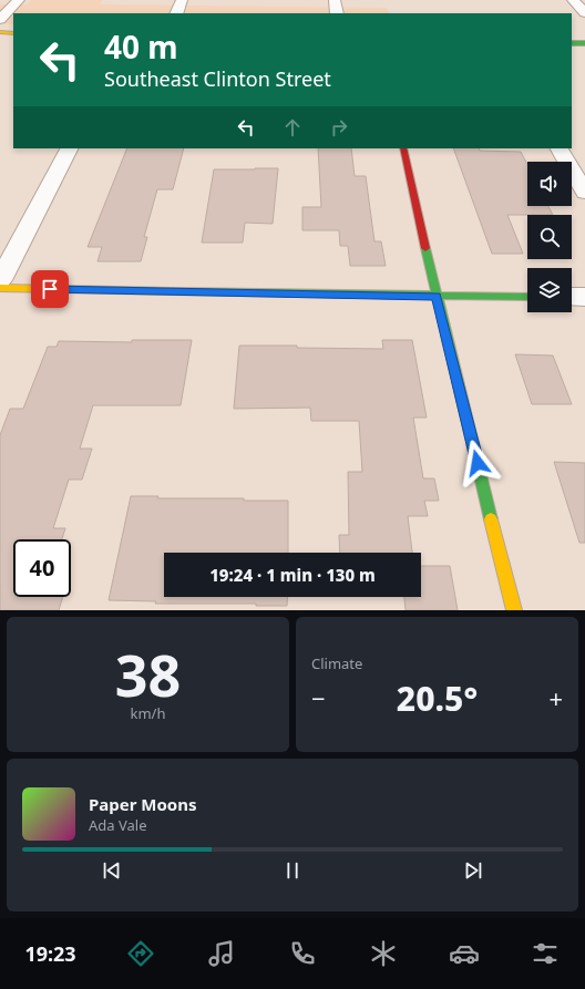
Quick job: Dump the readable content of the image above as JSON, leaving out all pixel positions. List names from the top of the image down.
{
  "page": {
    "turn": ["40 m", "Southeast Clinton Street"],
    "limit": "40",
    "trip": "19:24 · 1 min · 130 m",
    "tile": [
      ["38", "km/h"],
      "Climate"
    ],
    "heat": ["−", "20.5°", "+"],
    "song": ["Paper Moons", "Ada Vale"],
    "tabs": "19:23"
  }
}
